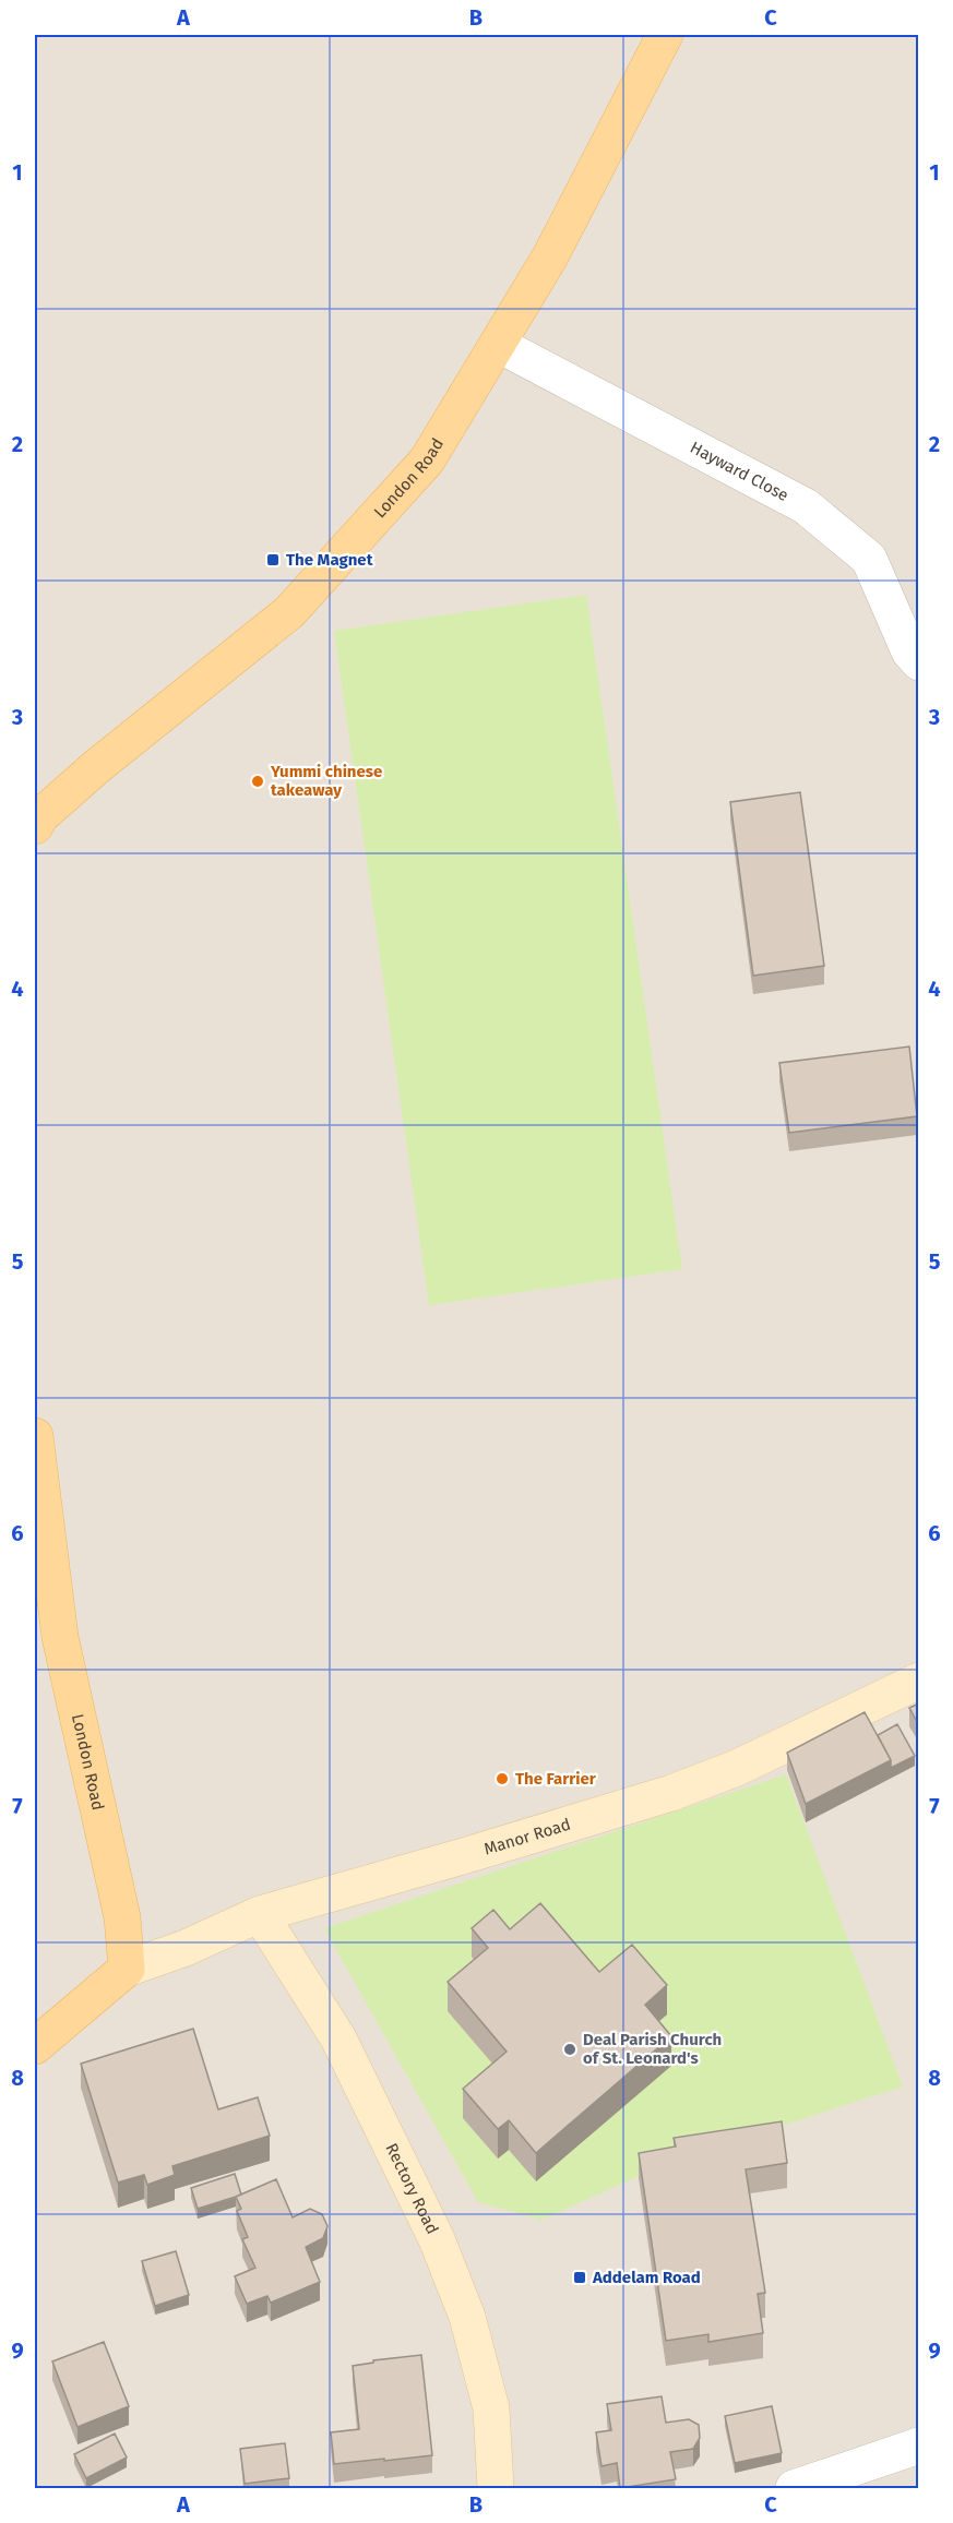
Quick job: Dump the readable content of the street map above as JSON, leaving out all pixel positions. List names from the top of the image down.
{
  "streets": {
    "main road": ["London Road", "Manor Road", "Rectory Road"],
    "street": ["Hayward Close"]
  },
  "crossings": [
    ["Hayward Close", "London Road"],
    ["London Road", "Manor Road"],
    ["Manor Road", "Rectory Road"]
  ],
  "places": {
    "transit": ["The Magnet", "Addelam Road"],
    "other": ["Yummi chinese takeaway", "The Farrier", "Deal Parish Church of St. Leonard's"]
  },
  "grid": {
    "columns": ["A", "B", "C"],
    "rows": [
      "1",
      "2",
      "3",
      "4",
      "5",
      "6",
      "7",
      "8",
      "9"
    ]
  }
}
